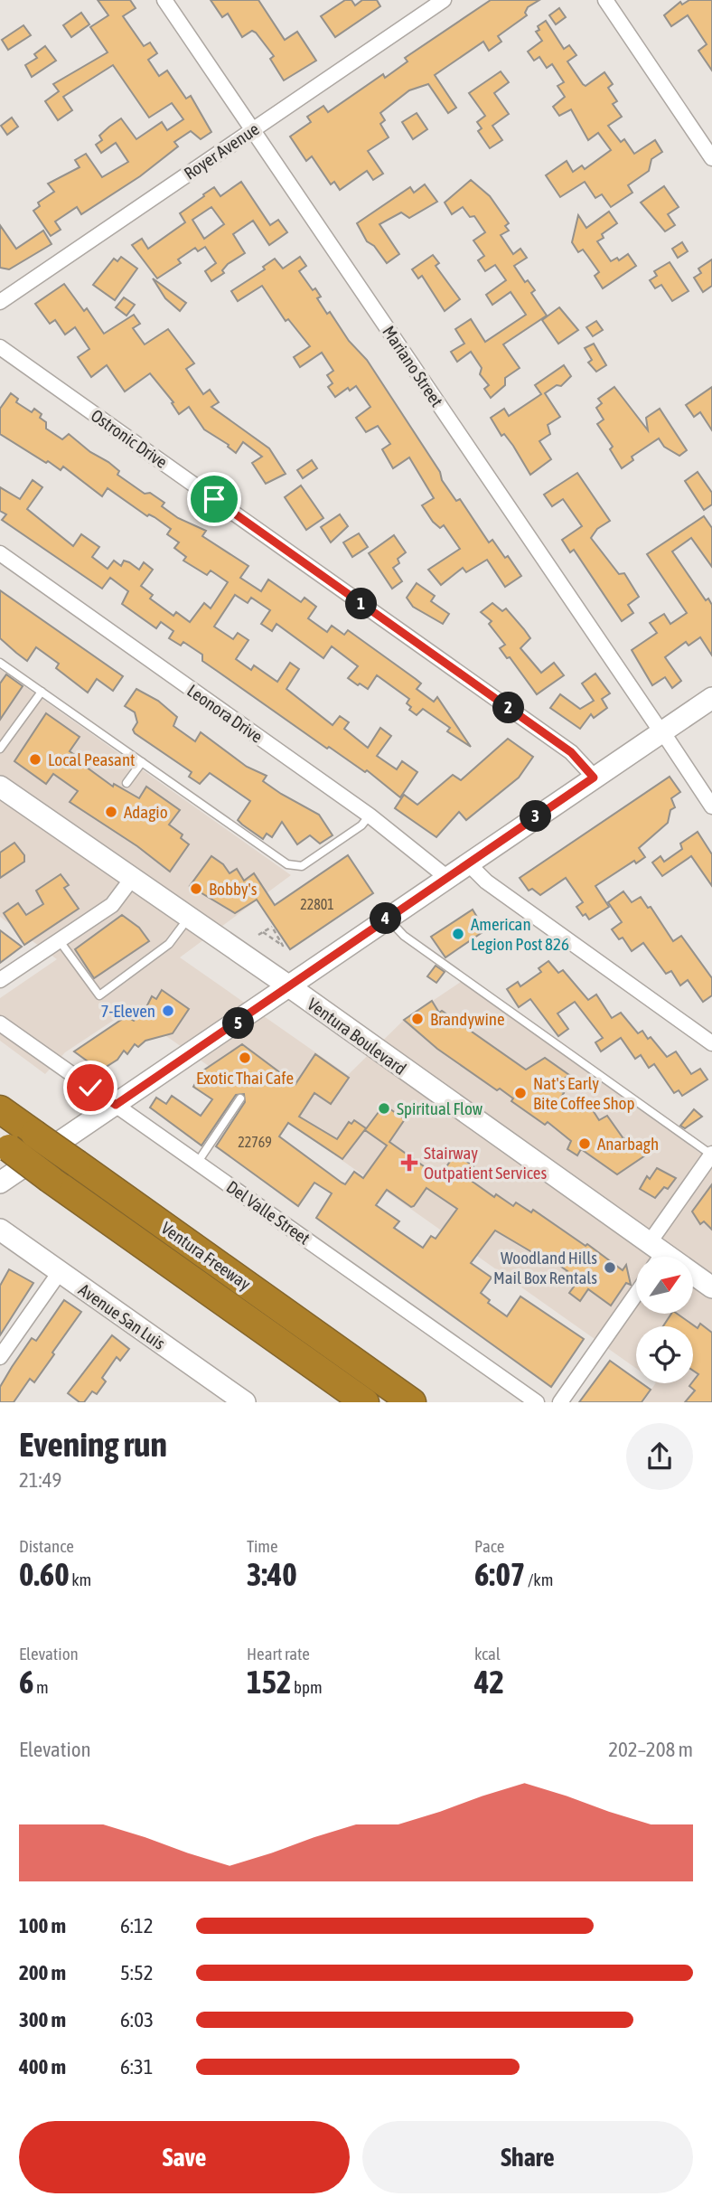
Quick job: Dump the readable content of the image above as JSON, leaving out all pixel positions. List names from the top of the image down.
{
  "streets": {
    "highway": ["Ventura Freeway"],
    "main road": ["Ventura Boulevard", "Avenue San Luis"],
    "street": [
      "Royer Avenue",
      "Mariano Street",
      "Ostronic Drive",
      "Leonora Drive",
      "Del Valle Street"
    ]
  },
  "crossings": [
    ["Royer Avenue", "Mariano Street"]
  ],
  "places": {
    "other": [
      "Local Peasant",
      "Adagio",
      "Bobby's",
      "American Legion Post 826",
      "7-Eleven",
      "Brandywine",
      "Exotic Thai Cafe",
      "Nat's Early Bite Coffee Shop",
      "Spiritual Flow",
      "Anarbagh",
      "Woodland Hills Mail Box Rentals"
    ],
    "health": ["Stairway Outpatient Services"]
  },
  "house_numbers": ["22801", "22769"],
  "north": "top right",
  "page": {
    "pins": [
      "1",
      "2",
      "3",
      "4",
      "5"
    ],
    "heading": ["Evening run", "21:49"],
    "stats": [
      ["Distance", "0.60 km"],
      ["Time", "3:40"],
      ["Pace", "6:07 /km"],
      ["Elevation", "6 m"],
      ["Heart rate", "152 bpm"],
      ["kcal", "42"]
    ],
    "chart": ["Elevation", "202–208 m"],
    "list": [
      {
        "name": "100 m",
        "note": "6:12"
      },
      {
        "name": "200 m",
        "note": "5:52"
      },
      {
        "name": "300 m",
        "note": "6:03"
      },
      {
        "name": "400 m",
        "note": "6:31"
      }
    ],
    "buttons": ["Save", "Share"]
  }
}
